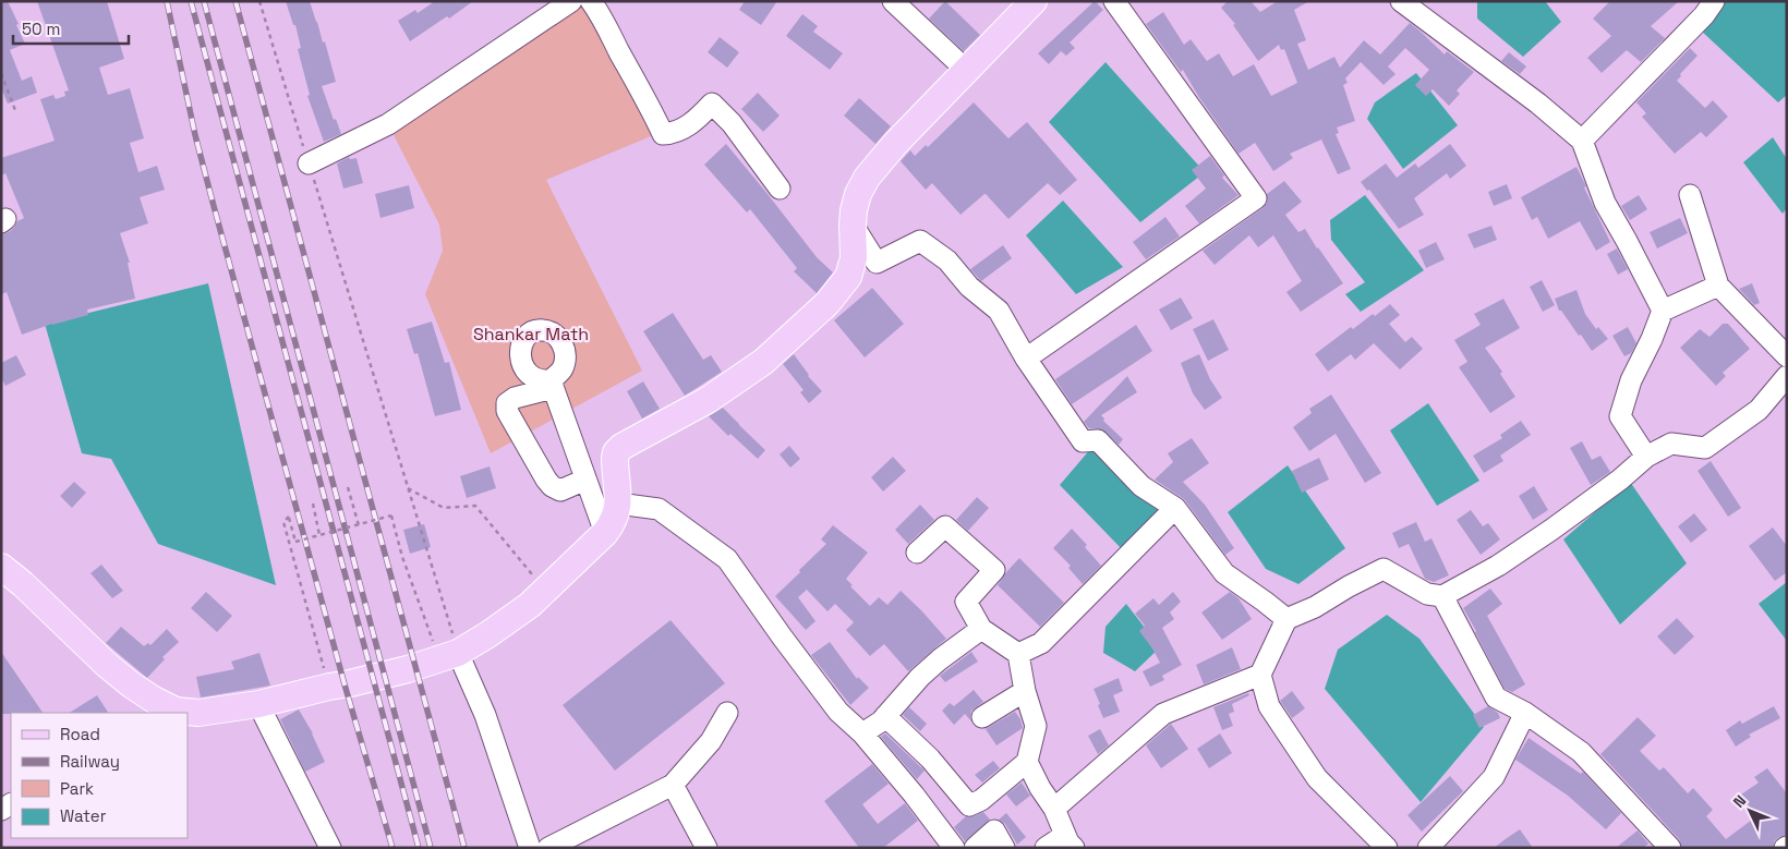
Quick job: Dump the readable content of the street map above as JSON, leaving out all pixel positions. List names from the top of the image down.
{
  "parks": ["Shankar Math"],
  "legend": [
    "Road",
    "Railway",
    "Park",
    "Water"
  ],
  "scale_bar": "50 m",
  "north": "top left"
}
